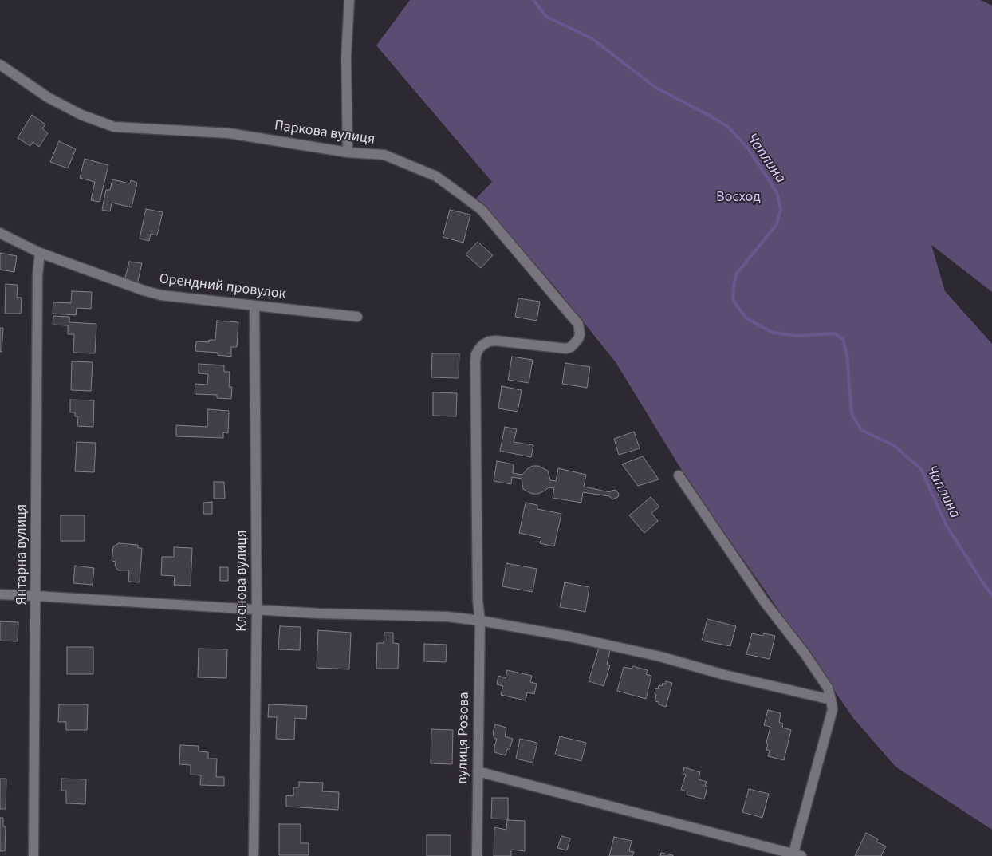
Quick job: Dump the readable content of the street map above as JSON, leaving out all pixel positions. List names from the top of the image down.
{
  "streets": {
    "street": [
      "Паркова вулиця",
      "Орендний провулок",
      "Янтарна вулиця",
      "Кленова вулиця",
      "вулиця Розова"
    ]
  },
  "crossings": [
    ["Паркова вулиця", "вулиця Розова"],
    ["Орендний провулок", "Янтарна вулиця"],
    ["Орендний провулок", "Кленова вулиця"]
  ],
  "water": ["Чаплина"],
  "parks": ["Восход"]
}
